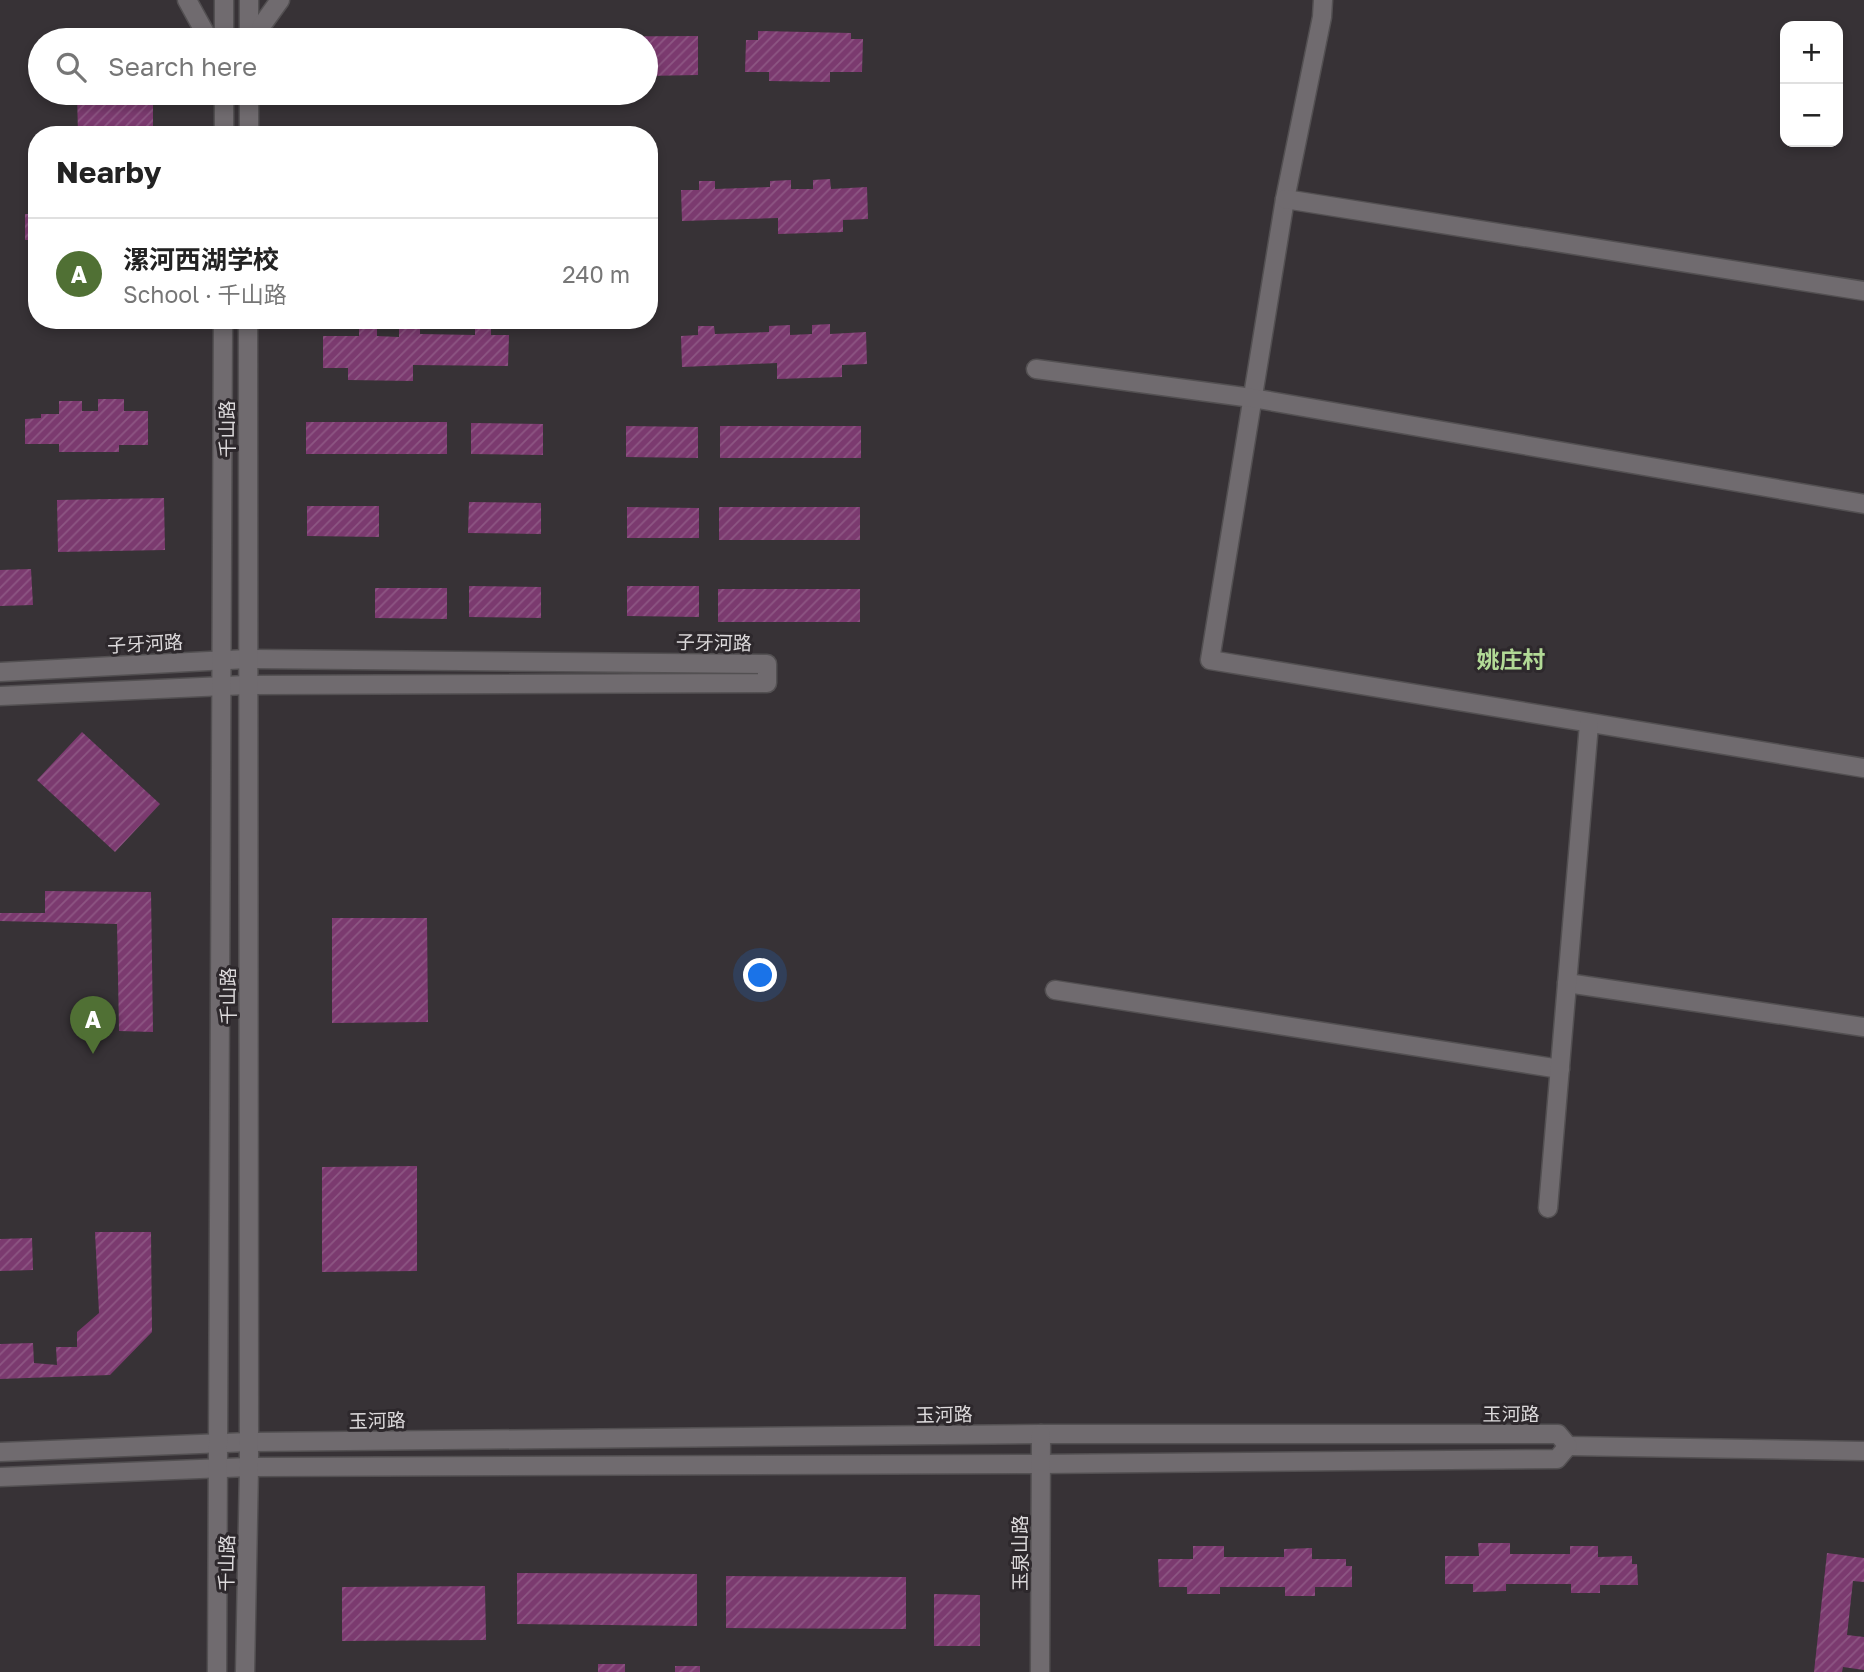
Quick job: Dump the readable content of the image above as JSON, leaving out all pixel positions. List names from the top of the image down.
{
  "streets": {
    "street": [
      "千山路",
      "子牙河路",
      "玉河路",
      "玉泉山路"
    ]
  },
  "crossings": [
    ["千山路", "子牙河路"],
    ["千山路", "玉河路"],
    ["玉河路", "玉泉山路"]
  ],
  "districts": ["姚庄村"],
  "page": {
    "map_buttons": ["+", "−"],
    "search": "Search here",
    "heading": "Nearby",
    "list": [
      {
        "mark": "A",
        "name": "漯河西湖学校",
        "note": "School · 千山路",
        "value": "240 m"
      }
    ],
    "pins": "A"
  }
}
